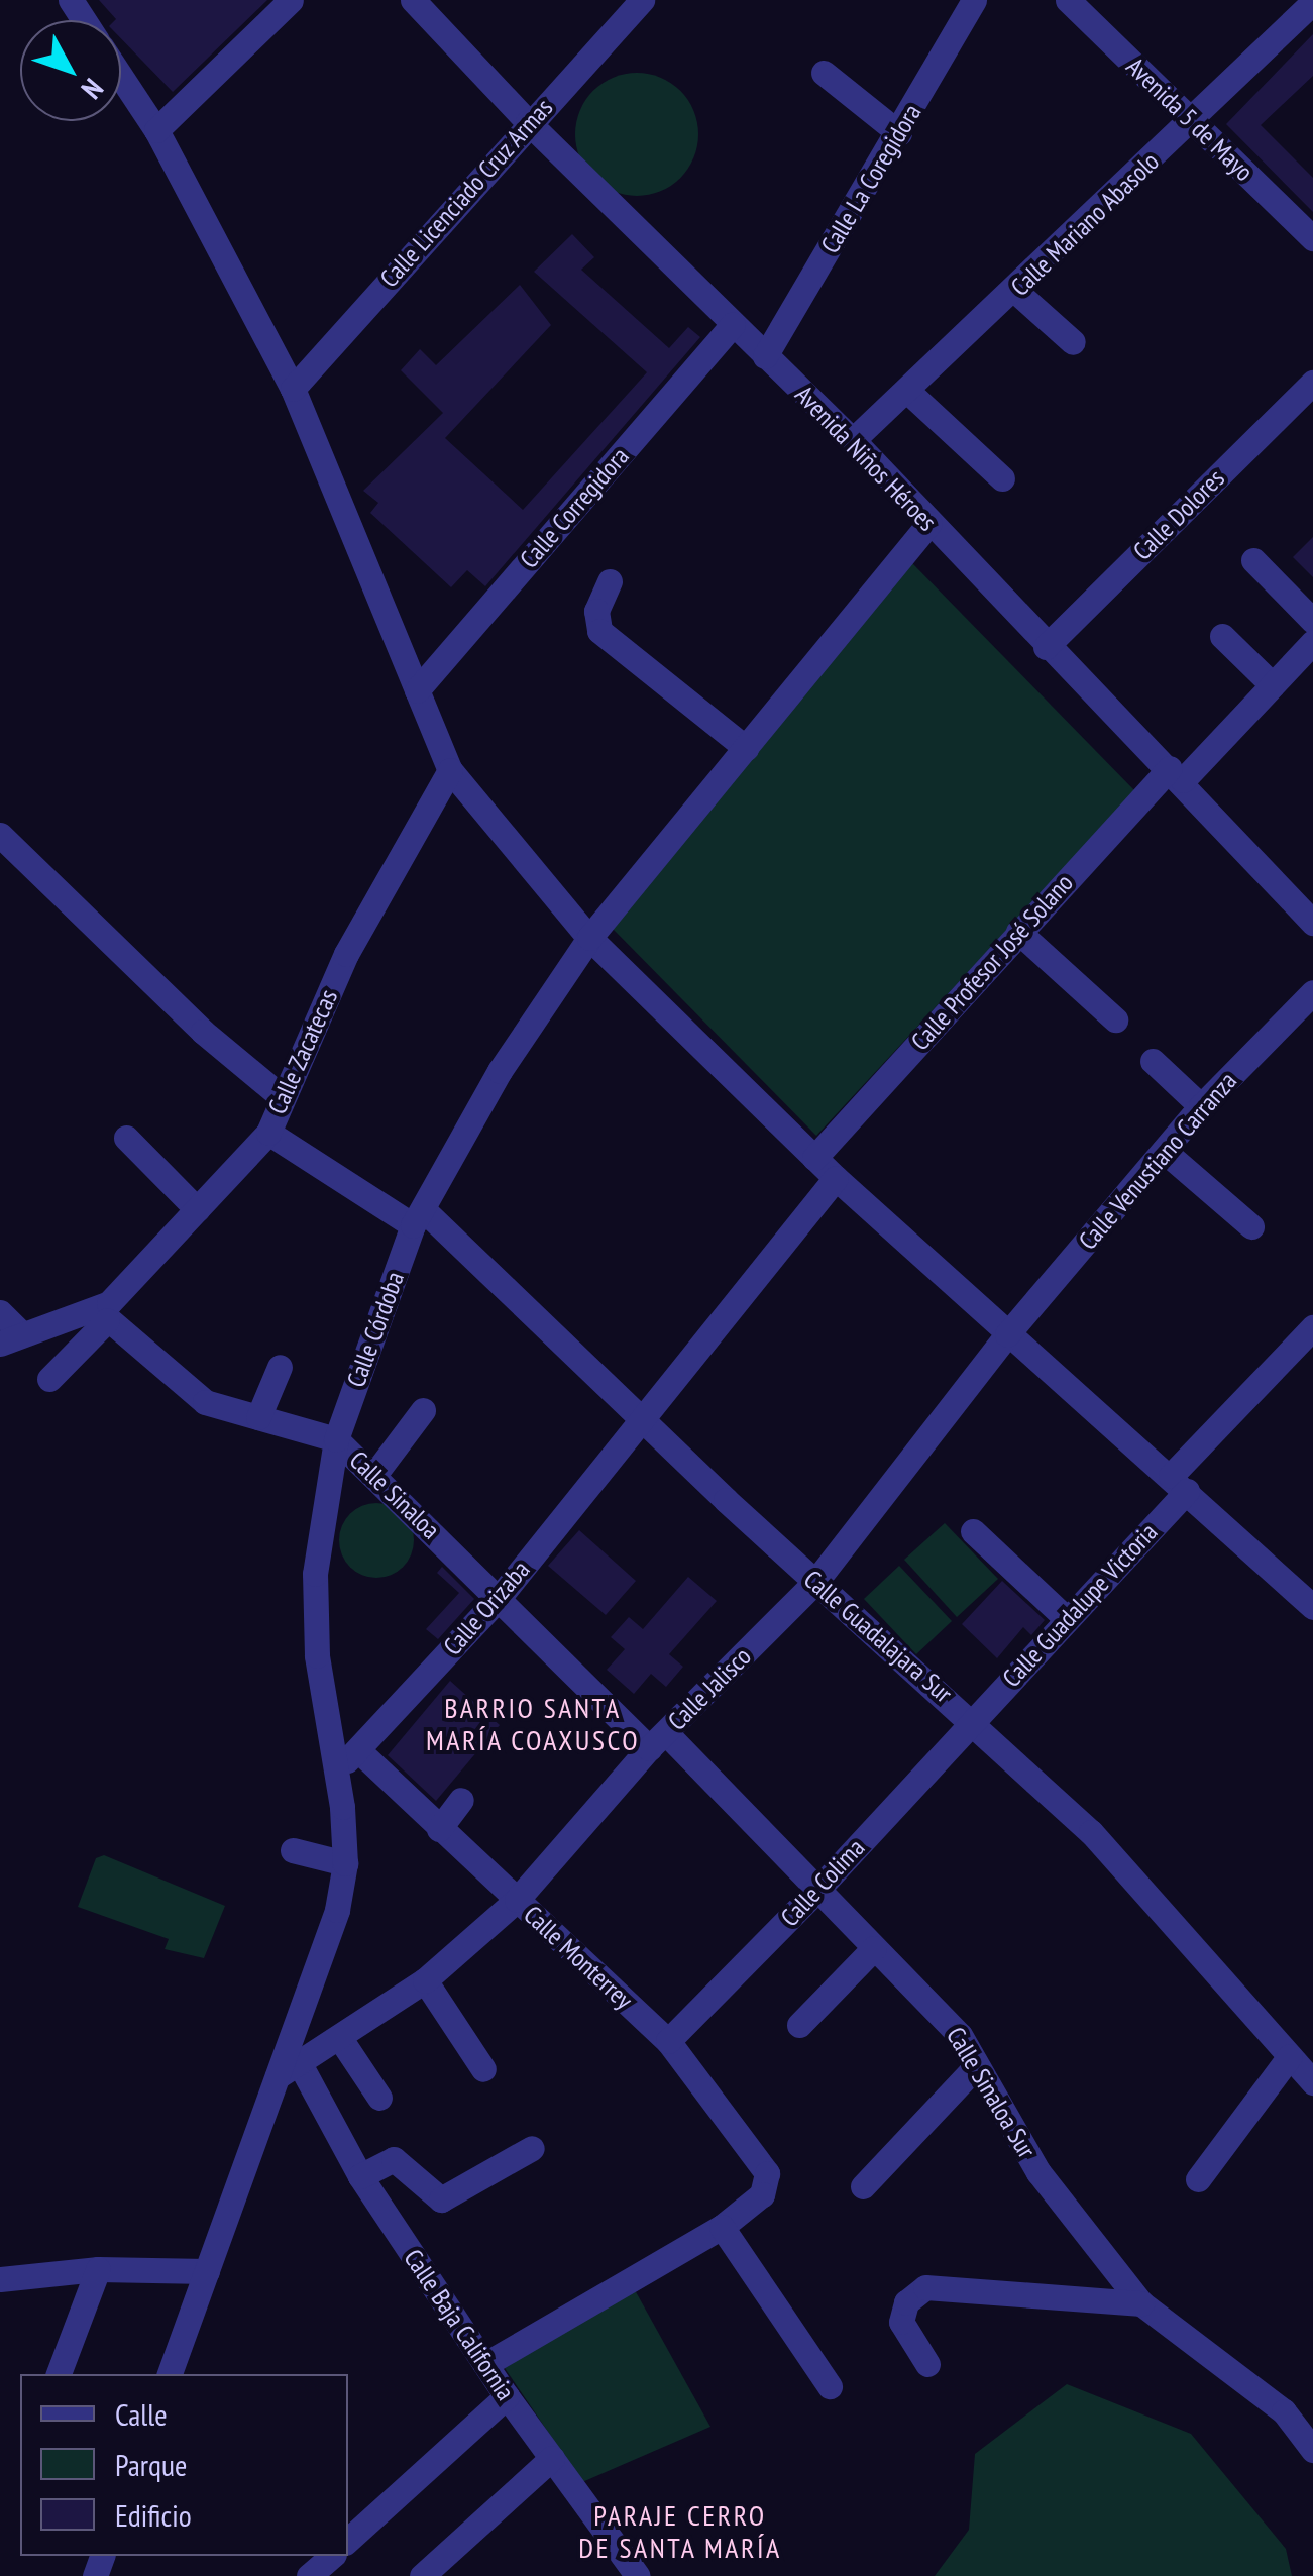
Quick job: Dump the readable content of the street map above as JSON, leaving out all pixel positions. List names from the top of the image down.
{
  "streets": {
    "street": [
      "Avenida 5 de Mayo",
      "Calle La Coregidora",
      "Calle Licenciado Cruz Armas",
      "Calle Mariano Abasolo",
      "Avenida Niños Héroes",
      "Calle Corregidora",
      "Calle Dolores",
      "Calle Profesor José Solano",
      "Calle Zacatecas",
      "Calle Venustiano Carranza",
      "Calle Córdoba",
      "Calle Sinaloa",
      "Calle Guadalupe Victoria",
      "Calle Orizaba",
      "Calle Guadalajara Sur",
      "Calle Jalisco",
      "Calle Colima",
      "Calle Monterrey",
      "Calle Sinaloa Sur",
      "Calle Baja California"
    ]
  },
  "crossings": [
    ["Avenida 5 de Mayo", "Calle Mariano Abasolo"],
    ["Calle La Coregidora", "Avenida Niños Héroes"],
    ["Calle Licenciado Cruz Armas", "Avenida Niños Héroes"],
    ["Calle Mariano Abasolo", "Avenida Niños Héroes"],
    ["Avenida Niños Héroes", "Calle Corregidora"],
    ["Avenida Niños Héroes", "Calle Dolores"],
    ["Avenida Niños Héroes", "Calle Profesor José Solano"],
    ["Calle Zacatecas", "Calle Sinaloa"],
    ["Calle Zacatecas", "Calle Guadalajara Sur"],
    ["Calle Venustiano Carranza", "Calle Jalisco"],
    ["Calle Córdoba", "Calle Sinaloa"],
    ["Calle Córdoba", "Calle Orizaba"],
    ["Calle Córdoba", "Calle Guadalajara Sur"],
    ["Calle Córdoba", "Calle Monterrey"],
    ["Calle Sinaloa", "Calle Orizaba"],
    ["Calle Sinaloa", "Calle Jalisco"],
    ["Calle Sinaloa", "Calle Sinaloa Sur"],
    ["Calle Guadalupe Victoria", "Calle Guadalajara Sur"],
    ["Calle Guadalupe Victoria", "Calle Colima"],
    ["Calle Orizaba", "Calle Guadalajara Sur"],
    ["Calle Orizaba", "Calle Monterrey"],
    ["Calle Guadalajara Sur", "Calle Jalisco"],
    ["Calle Guadalajara Sur", "Calle Colima"],
    ["Calle Jalisco", "Calle Monterrey"],
    ["Calle Jalisco", "Calle Sinaloa Sur"],
    ["Calle Jalisco", "Calle Baja California"],
    ["Calle Colima", "Calle Monterrey"],
    ["Calle Colima", "Calle Sinaloa Sur"]
  ],
  "districts": ["BARRIO SANTA MARÍA COAXUSCO", "PARAJE CERRO DE SANTA MARÍA"],
  "legend": ["Calle", "Parque", "Edificio"],
  "north": "bottom right"
}
